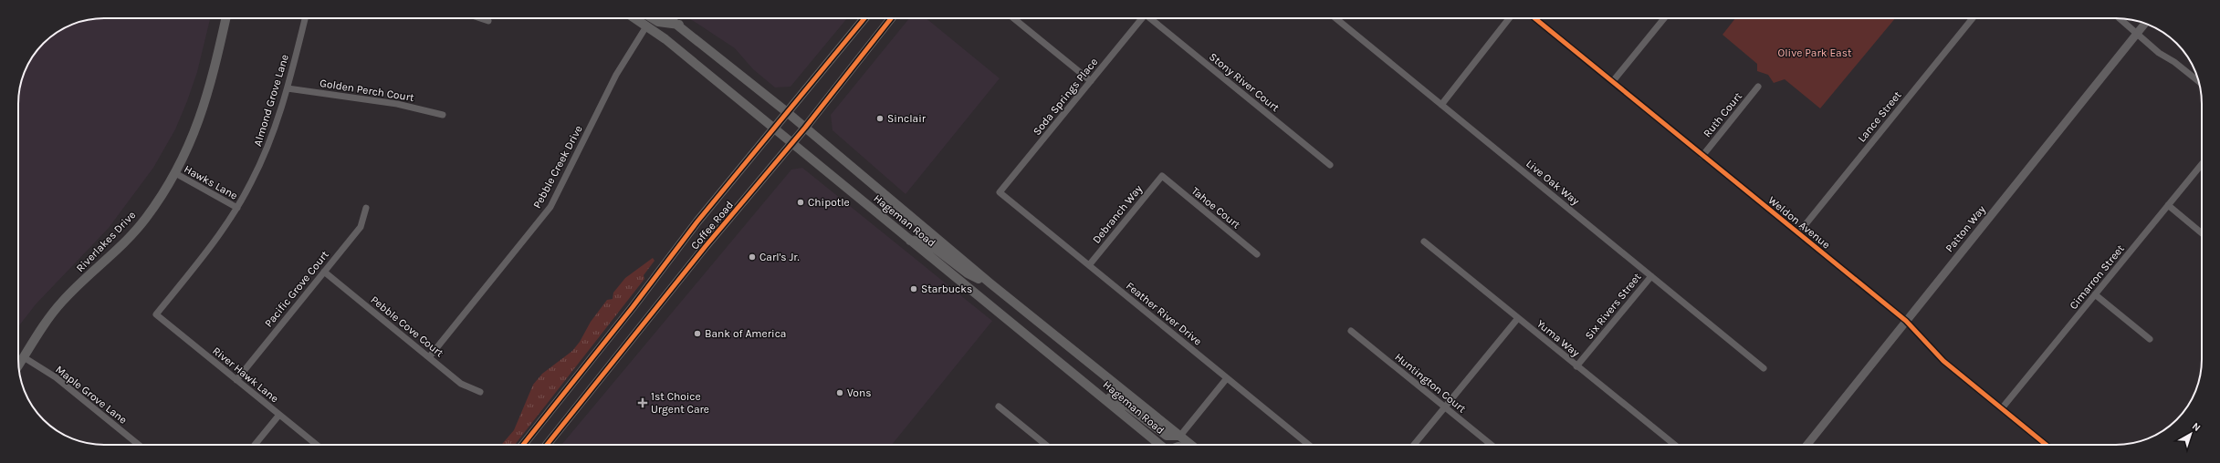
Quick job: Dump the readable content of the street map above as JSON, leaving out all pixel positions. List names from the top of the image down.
{
  "streets": {
    "main road": ["Hageman Road", "Coffee Road", "Riverlakes Drive"],
    "street": [
      "Stony River Court",
      "Golden Perch Court",
      "Soda Springs Place",
      "Almond Grove Lane",
      "Ruth Court",
      "Lance Street",
      "Pebble Creek Drive",
      "Hawks Lane",
      "Live Oak Way",
      "Tahoe Court",
      "Debranch Way",
      "Weldon Avenue",
      "Patton Way",
      "Cimarron Street",
      "Pacific Grove Court",
      "Six Rivers Street",
      "Feather River Drive",
      "Pebble Cove Court",
      "Yuma Way",
      "River Hawk Lane",
      "Huntington Court",
      "Maple Grove Lane"
    ]
  },
  "crossings": [
    ["Golden Perch Court", "Almond Grove Lane"],
    ["Soda Springs Place", "Feather River Drive"],
    ["Almond Grove Lane", "Hawks Lane"],
    ["Almond Grove Lane", "River Hawk Lane"],
    ["Ruth Court", "Weldon Avenue"],
    ["Lance Street", "Weldon Avenue"],
    ["Pebble Creek Drive", "Hageman Road"],
    ["Pebble Creek Drive", "Pebble Cove Court"],
    ["Hawks Lane", "Riverlakes Drive"],
    ["Live Oak Way", "Six Rivers Street"],
    ["Tahoe Court", "Debranch Way"],
    ["Debranch Way", "Feather River Drive"],
    ["Hageman Road", "Coffee Road"],
    ["Weldon Avenue", "Patton Way"],
    ["Weldon Avenue", "Cimarron Street"],
    ["Riverlakes Drive", "Maple Grove Lane"],
    ["Pacific Grove Court", "Pebble Cove Court"],
    ["Pacific Grove Court", "River Hawk Lane"],
    ["Six Rivers Street", "Yuma Way"]
  ],
  "parks": ["Olive Park East"],
  "places": {
    "other": [
      "Sinclair",
      "Chipotle",
      "Carl's Jr.",
      "Starbucks",
      "Bank of America",
      "Vons"
    ],
    "health": ["1st Choice Urgent Care"]
  },
  "north": "top right"
}
